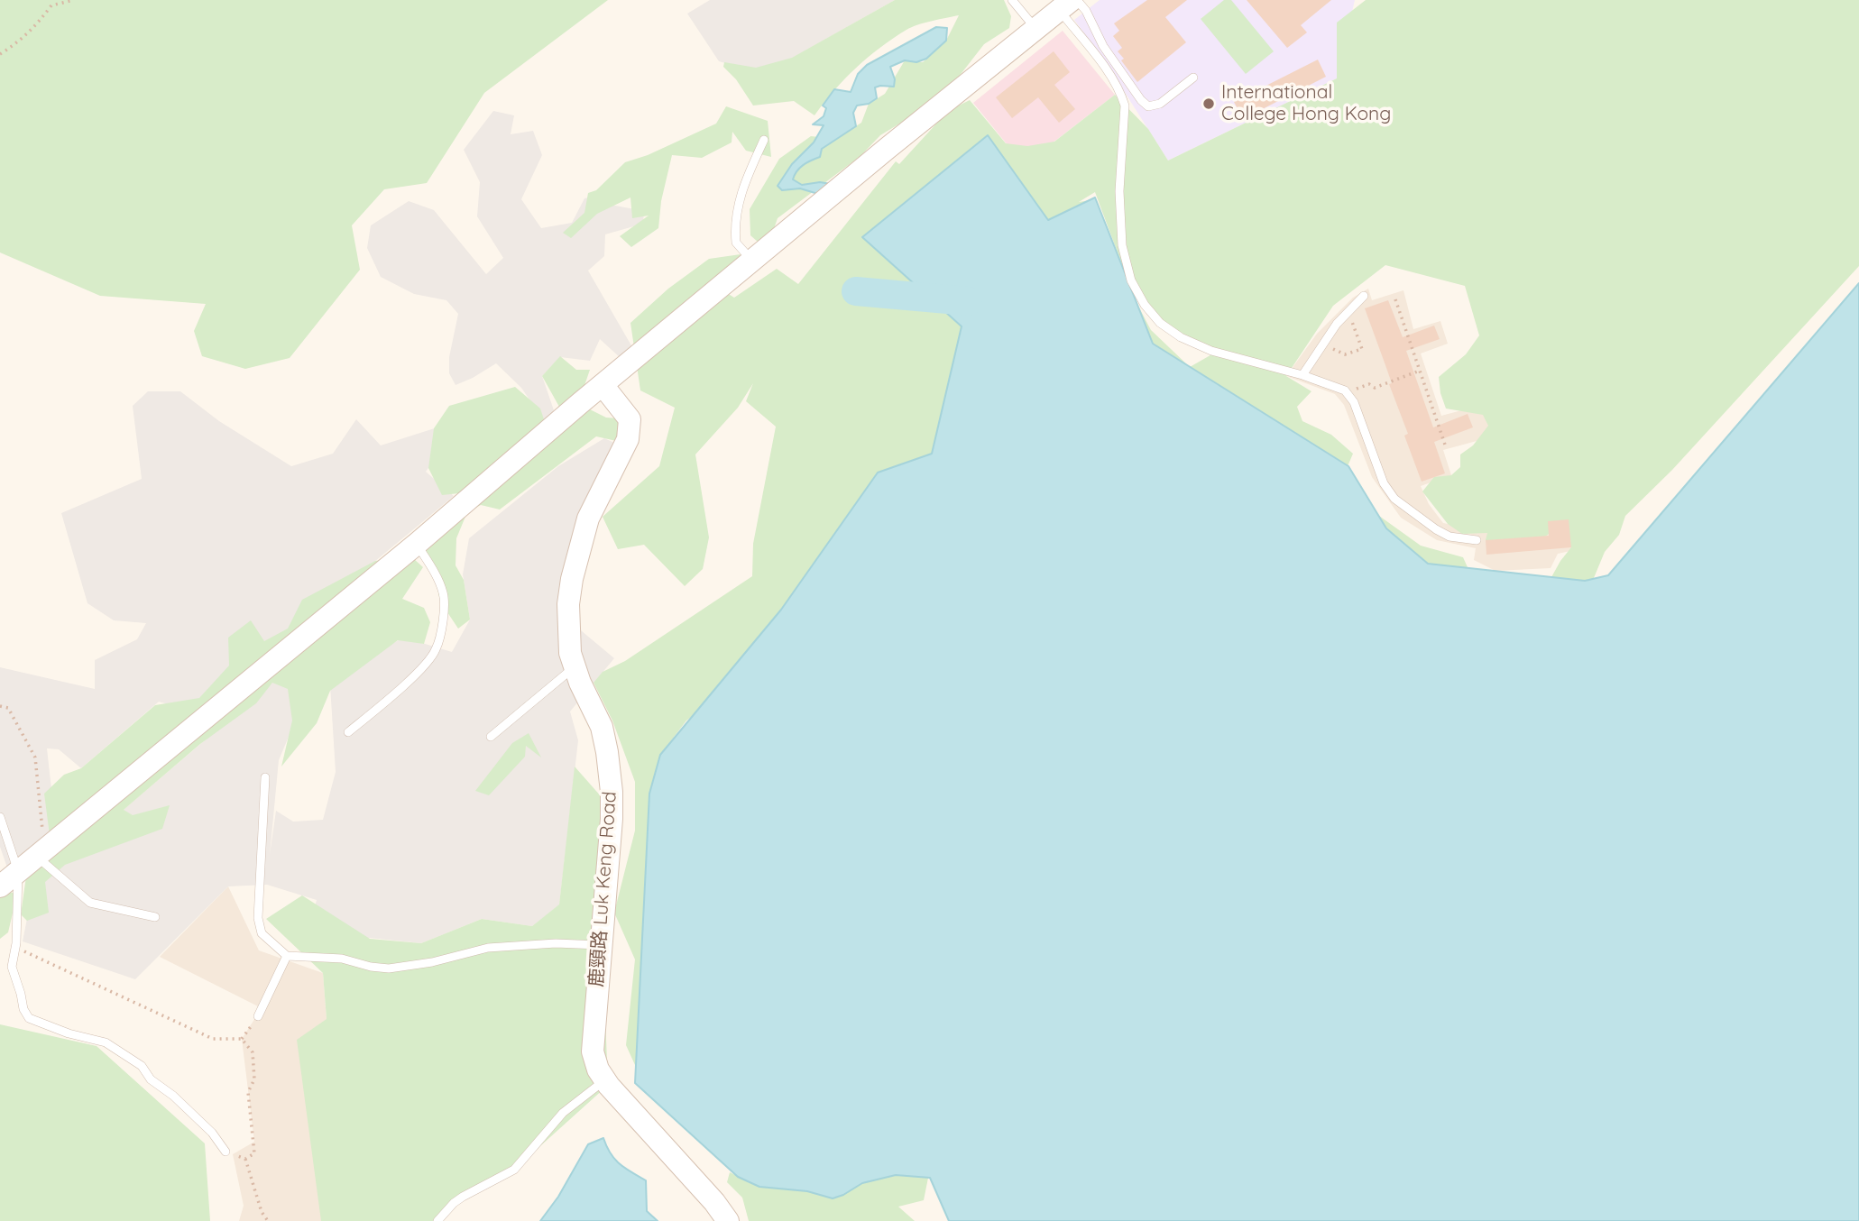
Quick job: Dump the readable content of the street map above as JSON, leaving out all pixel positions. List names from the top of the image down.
{
  "streets": {
    "main road": ["鹿頸路 Luk Keng Road"]
  },
  "places": ["International College Hong Kong"]
}
